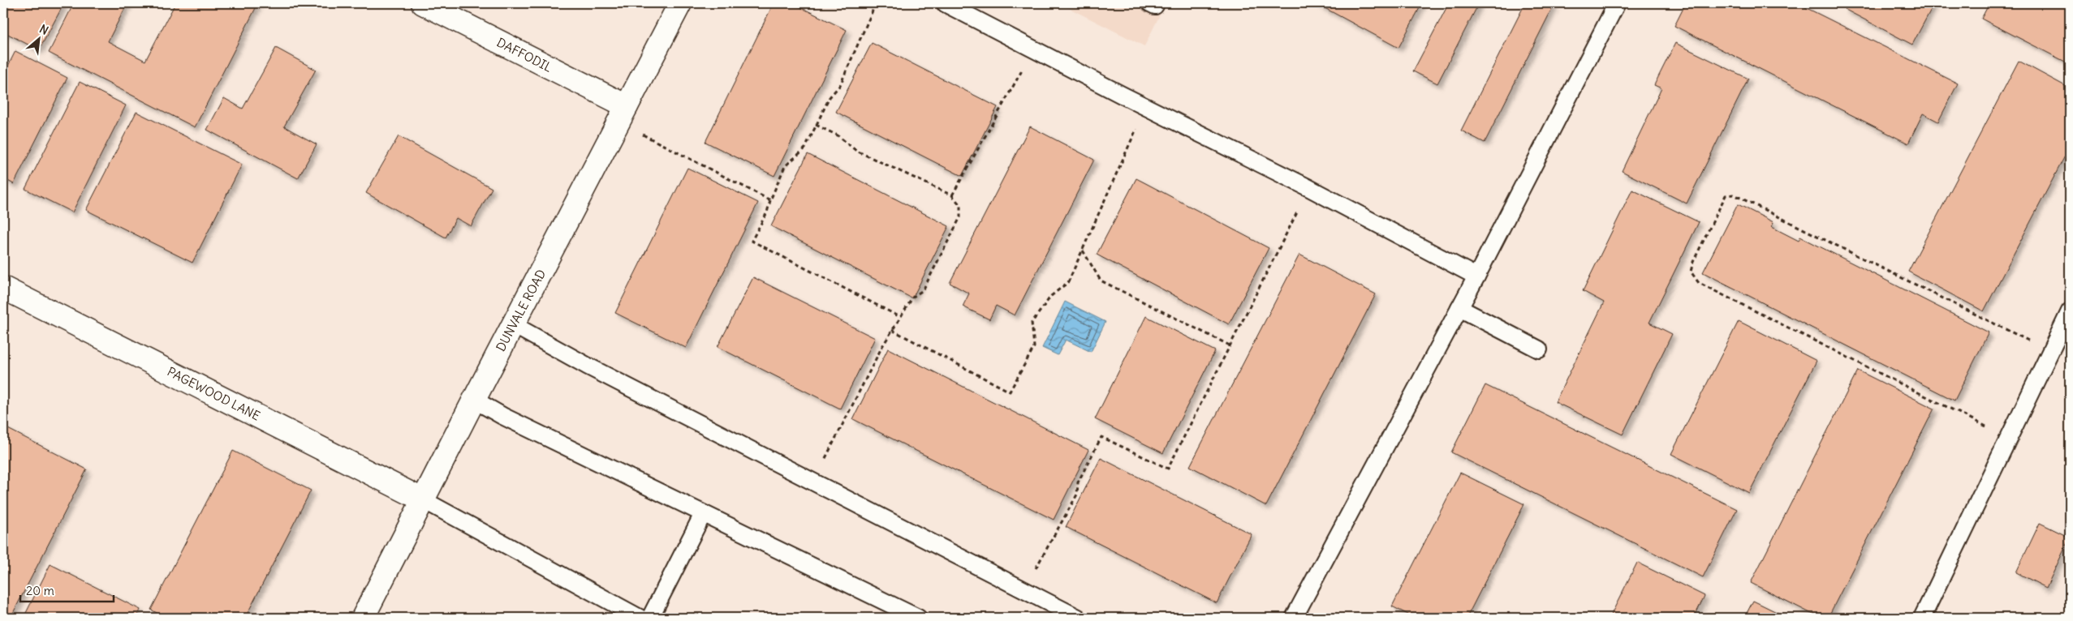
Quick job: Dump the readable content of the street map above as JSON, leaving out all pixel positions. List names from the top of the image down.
{
  "streets": {
    "street": ["DAFFODIL", "DUNVALE ROAD", "PAGEWOOD LANE"]
  },
  "crossings": [
    ["DAFFODIL", "DUNVALE ROAD"],
    ["DUNVALE ROAD", "PAGEWOOD LANE"]
  ],
  "scale_bar": "20 m",
  "north": "top right"
}
